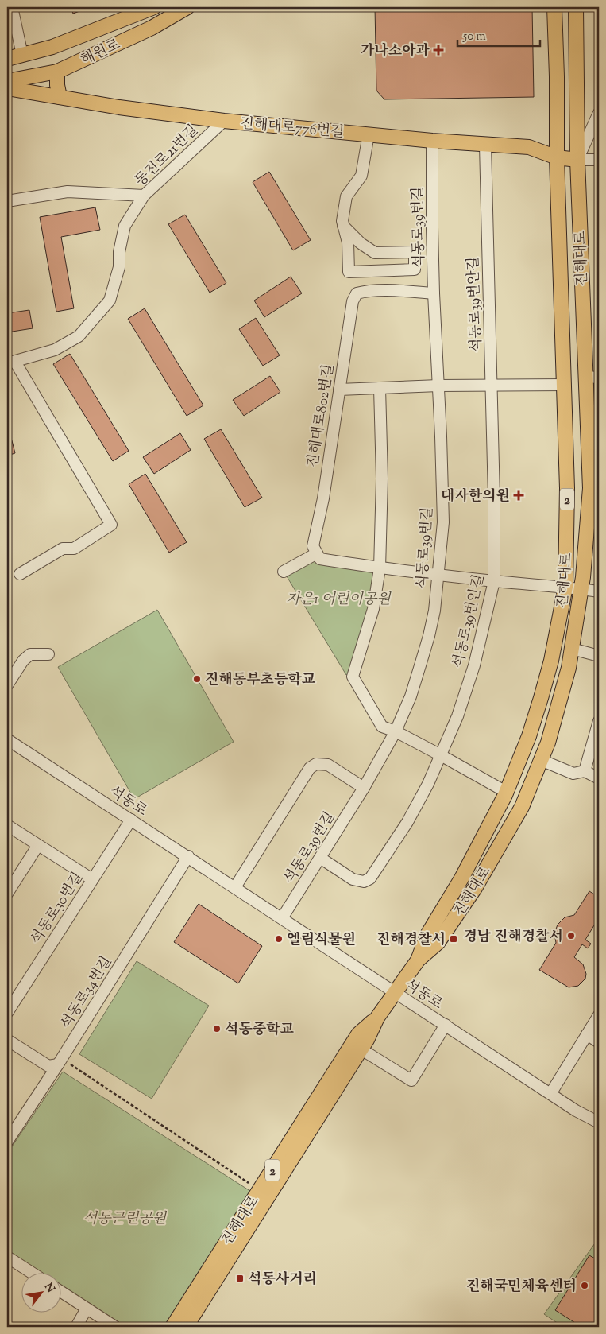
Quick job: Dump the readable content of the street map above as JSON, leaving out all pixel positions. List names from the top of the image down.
{
  "streets": {
    "main road": [
      "해원로",
      "진해대로776번길",
      "진해대로",
      "2"
    ],
    "street": [
      "동진로21번길",
      "석동로39번길",
      "석동로39번안길",
      "진해대로802번길",
      "석동로",
      "석동로30번길",
      "석동로34번길"
    ]
  },
  "crossings": [
    ["진해대로776번길", "동진로21번길"],
    ["진해대로776번길", "석동로39번길"],
    ["진해대로776번길", "진해대로"],
    ["진해대로776번길", "석동로39번안길"],
    ["석동로39번길", "석동로39번안길"],
    ["석동로39번길", "진해대로802번길"],
    ["석동로39번길", "석동로"],
    ["진해대로", "2"],
    ["2", "석동로"],
    ["석동로", "석동로30번길"],
    ["석동로", "석동로34번길"]
  ],
  "parks": ["자은1 어린이공원", "석동근린공원"],
  "places": {
    "health": ["가나소아과", "대자한의원"],
    "other": [
      "진해동부초등학교",
      "경남 진해경찰서",
      "엘림식물원",
      "석동중학교",
      "진해국민체육센터"
    ],
    "transit": ["진해경찰서", "석동사거리"]
  },
  "scale_bar": "50 m",
  "north": "top right"
}
